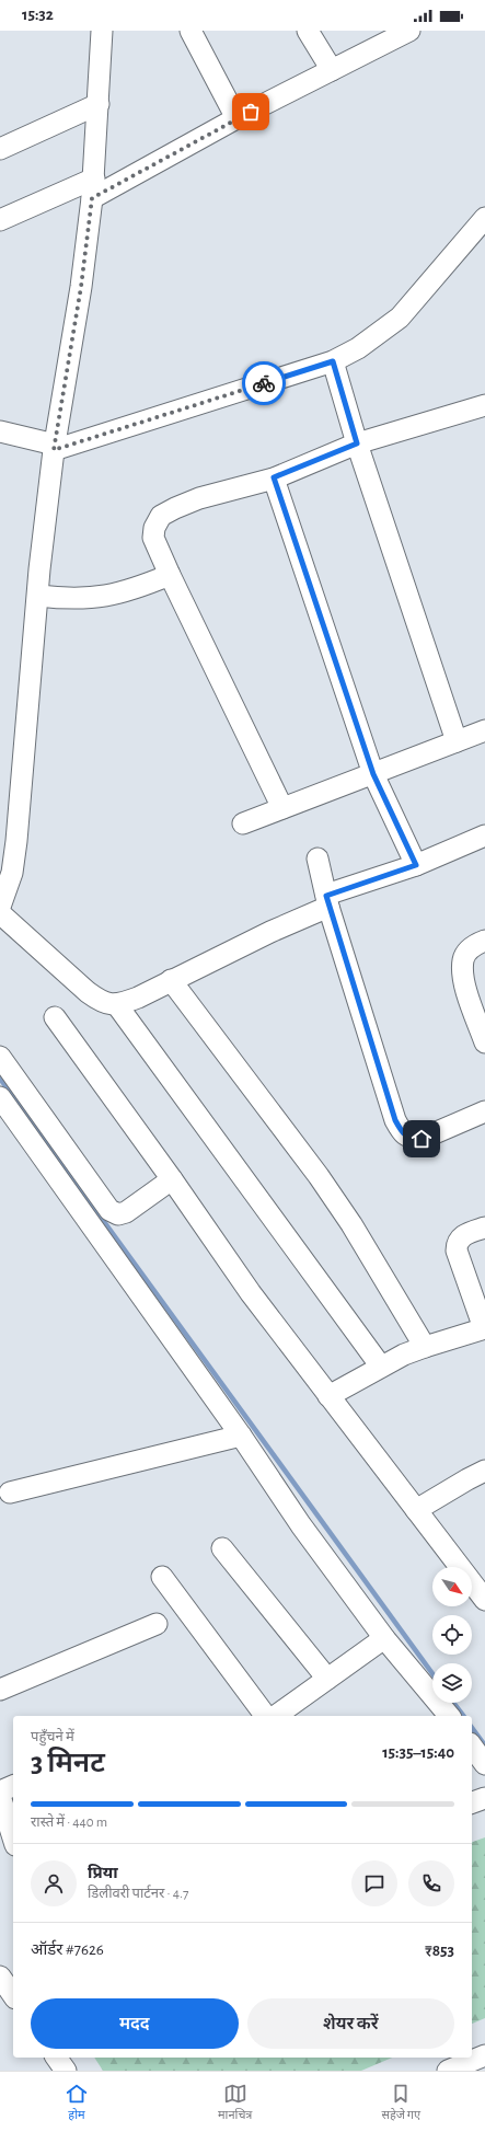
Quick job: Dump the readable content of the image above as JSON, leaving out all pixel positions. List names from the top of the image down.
{
  "north": "bottom right",
  "page": {
    "status": "15:32",
    "heading": ["3 मिनट", "पहुँचने में", "15:35–15:40"],
    "panel": [
      "प्रिया",
      "डिलीवरी पार्टनर · 4.7",
      "ऑर्डर #7626",
      "₹853"
    ],
    "bar": "रास्ते में · 440 m",
    "buttons": ["मदद", "शेयर करें"],
    "tabs": ["होम", "मानचित्र", "सहेजे गए"]
  }
}
